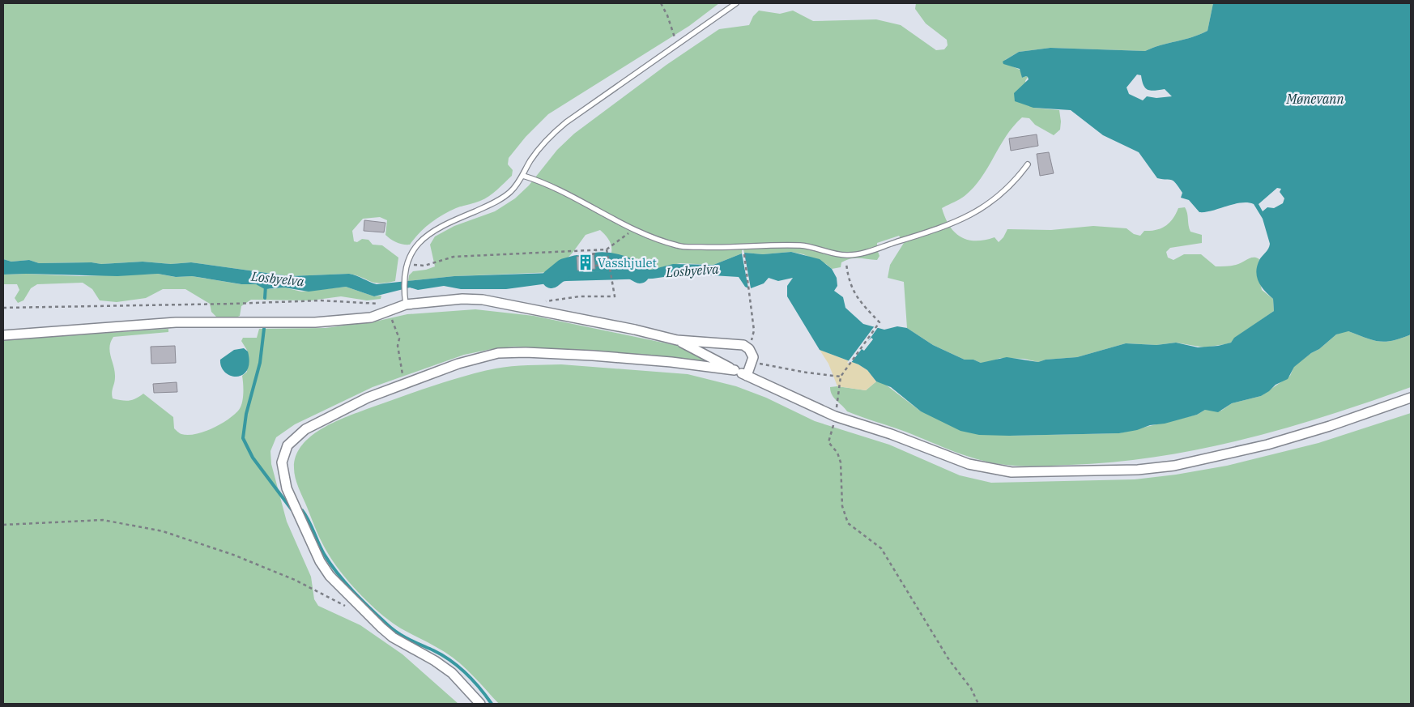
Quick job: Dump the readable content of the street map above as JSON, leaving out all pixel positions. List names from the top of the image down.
{
  "water": ["Mønevann", "Losbyelva"],
  "places": {
    "building": ["Vasshjulet"]
  }
}
